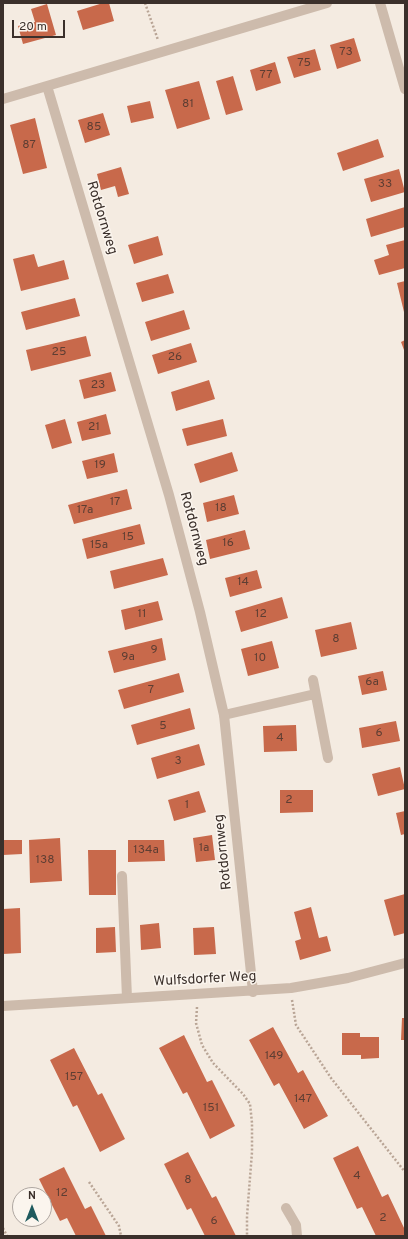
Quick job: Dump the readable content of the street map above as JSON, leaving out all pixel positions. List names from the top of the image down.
{
  "streets": {
    "street": ["Rotdornweg", "Wulfsdorfer Weg"]
  },
  "crossings": [
    ["Rotdornweg", "Wulfsdorfer Weg"]
  ],
  "house_numbers": [
    "73",
    "75",
    "77",
    "81",
    "85",
    "87",
    "33",
    "25",
    "26",
    "23",
    "21",
    "19",
    "17",
    "18",
    "17a",
    "15",
    "16",
    "15a",
    "14",
    "11",
    "12",
    "8",
    "9",
    "9a",
    "10",
    "6a",
    "7",
    "5",
    "6",
    "4",
    "3",
    "2",
    "1",
    "1a",
    "134a",
    "138",
    "149",
    "157",
    "147",
    "151",
    "4",
    "8",
    "12",
    "2",
    "6"
  ],
  "scale_bar": "20 m",
  "north": "top"
}
